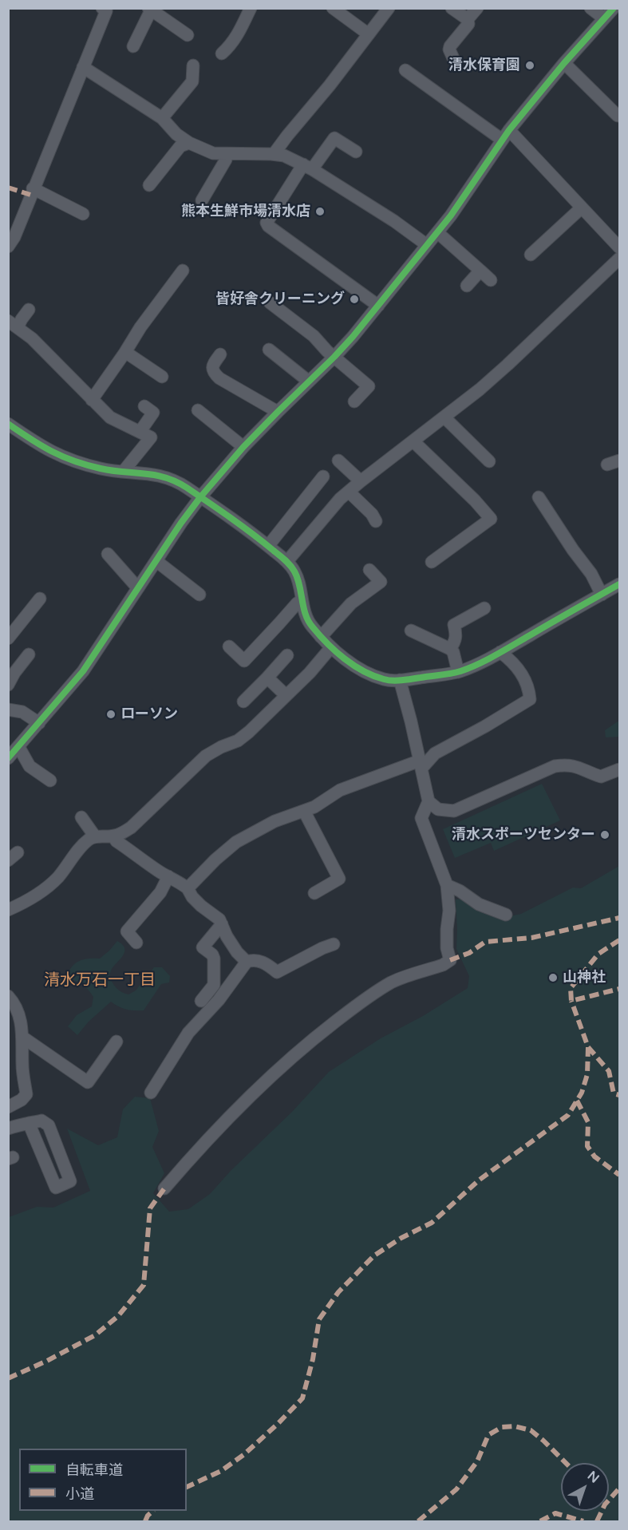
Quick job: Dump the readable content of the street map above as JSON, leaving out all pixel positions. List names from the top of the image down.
{
  "districts": ["清水万石一丁目"],
  "places": [
    "清水保育園",
    "熊本生鮮市場清水店",
    "皆好舎クリーニング",
    "ローソン",
    "清水スポーツセンター",
    "山神社"
  ],
  "legend": ["自転車道", "小道"],
  "north": "top right"
}
